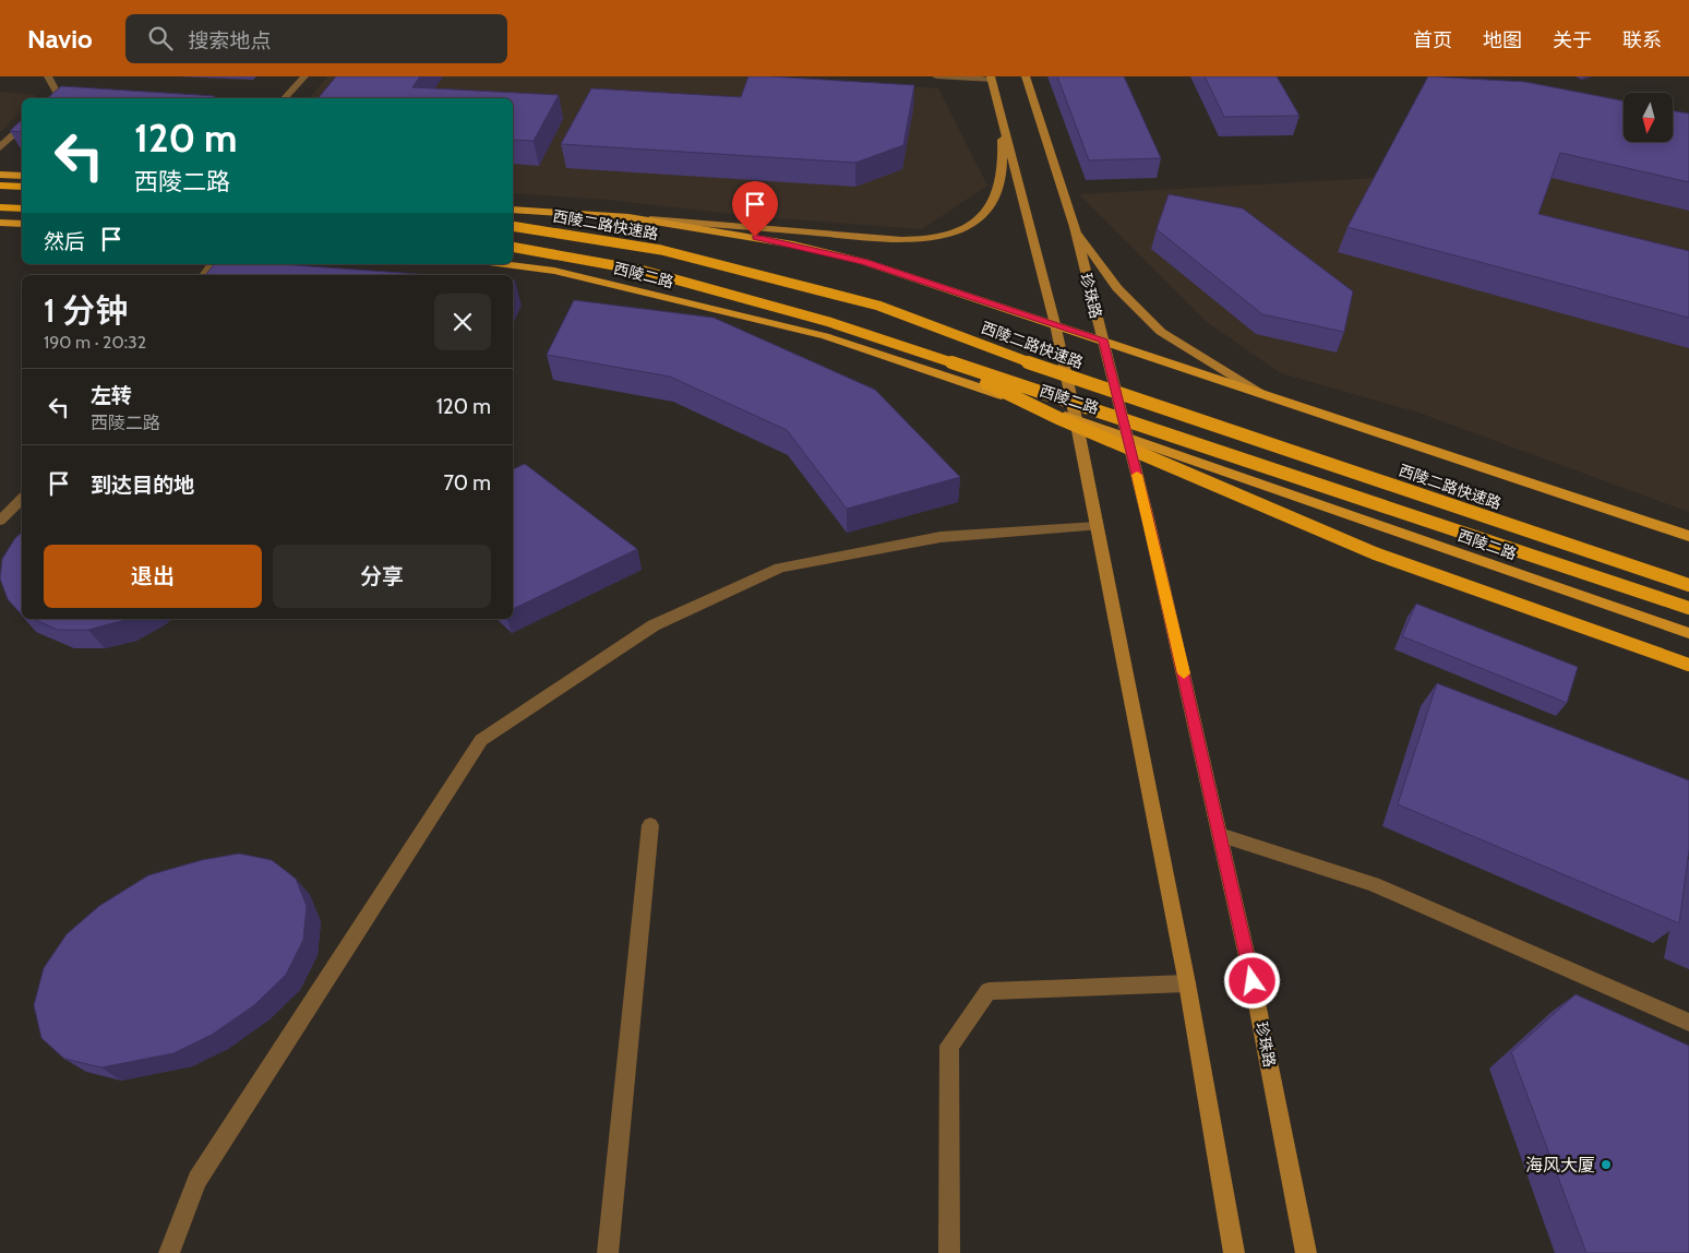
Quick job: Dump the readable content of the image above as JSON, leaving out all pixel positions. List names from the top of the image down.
{
  "streets": {
    "highway": ["西陵二路快速路"],
    "main road": ["西陵二路", "珍珠路"]
  },
  "crossings": [
    ["西陵二路", "珍珠路"]
  ],
  "places": ["海风大厦"],
  "north": "bottom",
  "page": {
    "header": "Navio",
    "search": "搜索地点",
    "nav": [
      "首页",
      "地图",
      "关于",
      "联系"
    ],
    "turn": ["120 m", "西陵二路"],
    "then": "然后",
    "heading": ["1 分钟", "190 m · 20:32"],
    "list": [
      {
        "name": "左转",
        "note": "西陵二路",
        "value": "120 m"
      },
      {
        "name": "到达目的地",
        "value": "70 m"
      }
    ],
    "buttons": ["退出", "分享"]
  }
}
